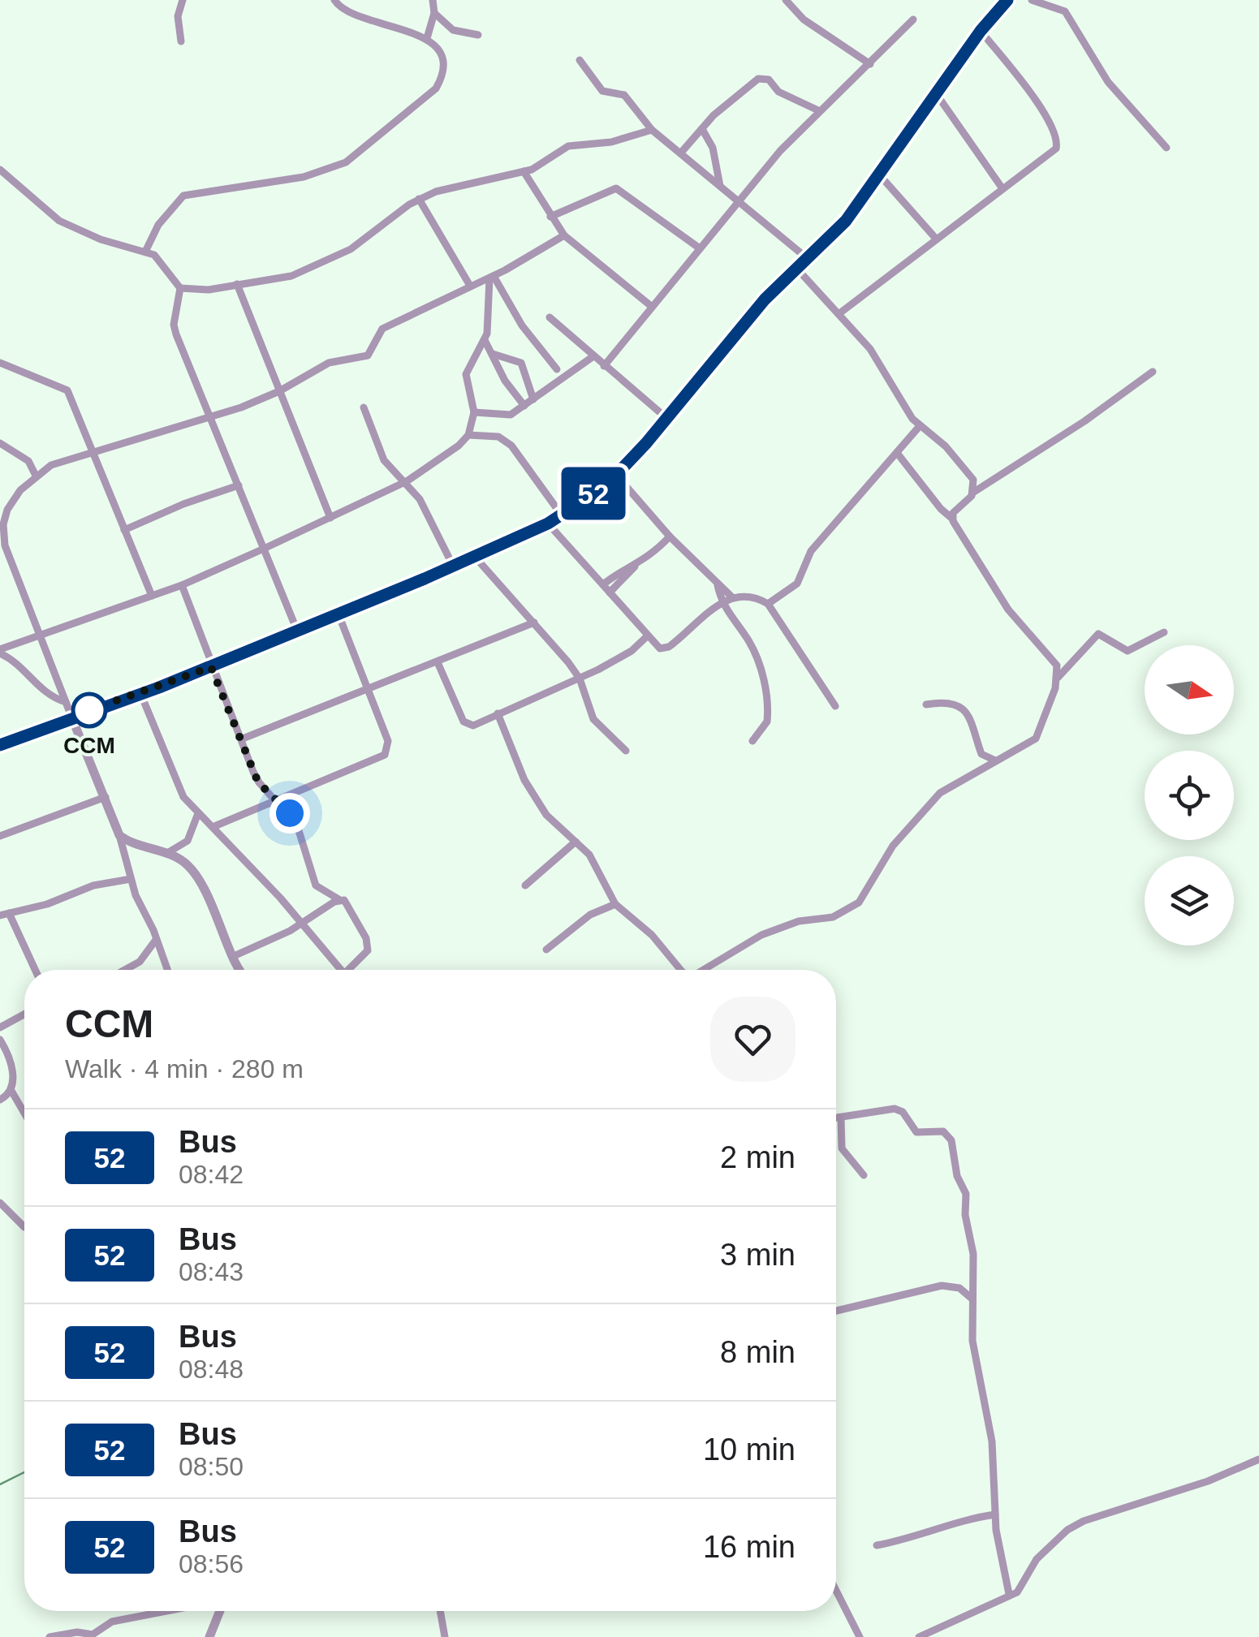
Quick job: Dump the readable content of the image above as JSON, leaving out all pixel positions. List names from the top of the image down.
{
  "places": ["CCM"],
  "lines": ["bus line 52"],
  "north": "right",
  "page": {
    "on_map": "52",
    "heading": ["CCM", "Walk · 4 min · 280 m"],
    "list": [
      {
        "mark": "52",
        "name": "Bus",
        "note": "08:42",
        "value": "2 min"
      },
      {
        "mark": "52",
        "name": "Bus",
        "note": "08:43",
        "value": "3 min"
      },
      {
        "mark": "52",
        "name": "Bus",
        "note": "08:48",
        "value": "8 min"
      },
      {
        "mark": "52",
        "name": "Bus",
        "note": "08:50",
        "value": "10 min"
      },
      {
        "mark": "52",
        "name": "Bus",
        "note": "08:56",
        "value": "16 min"
      }
    ]
  }
}
